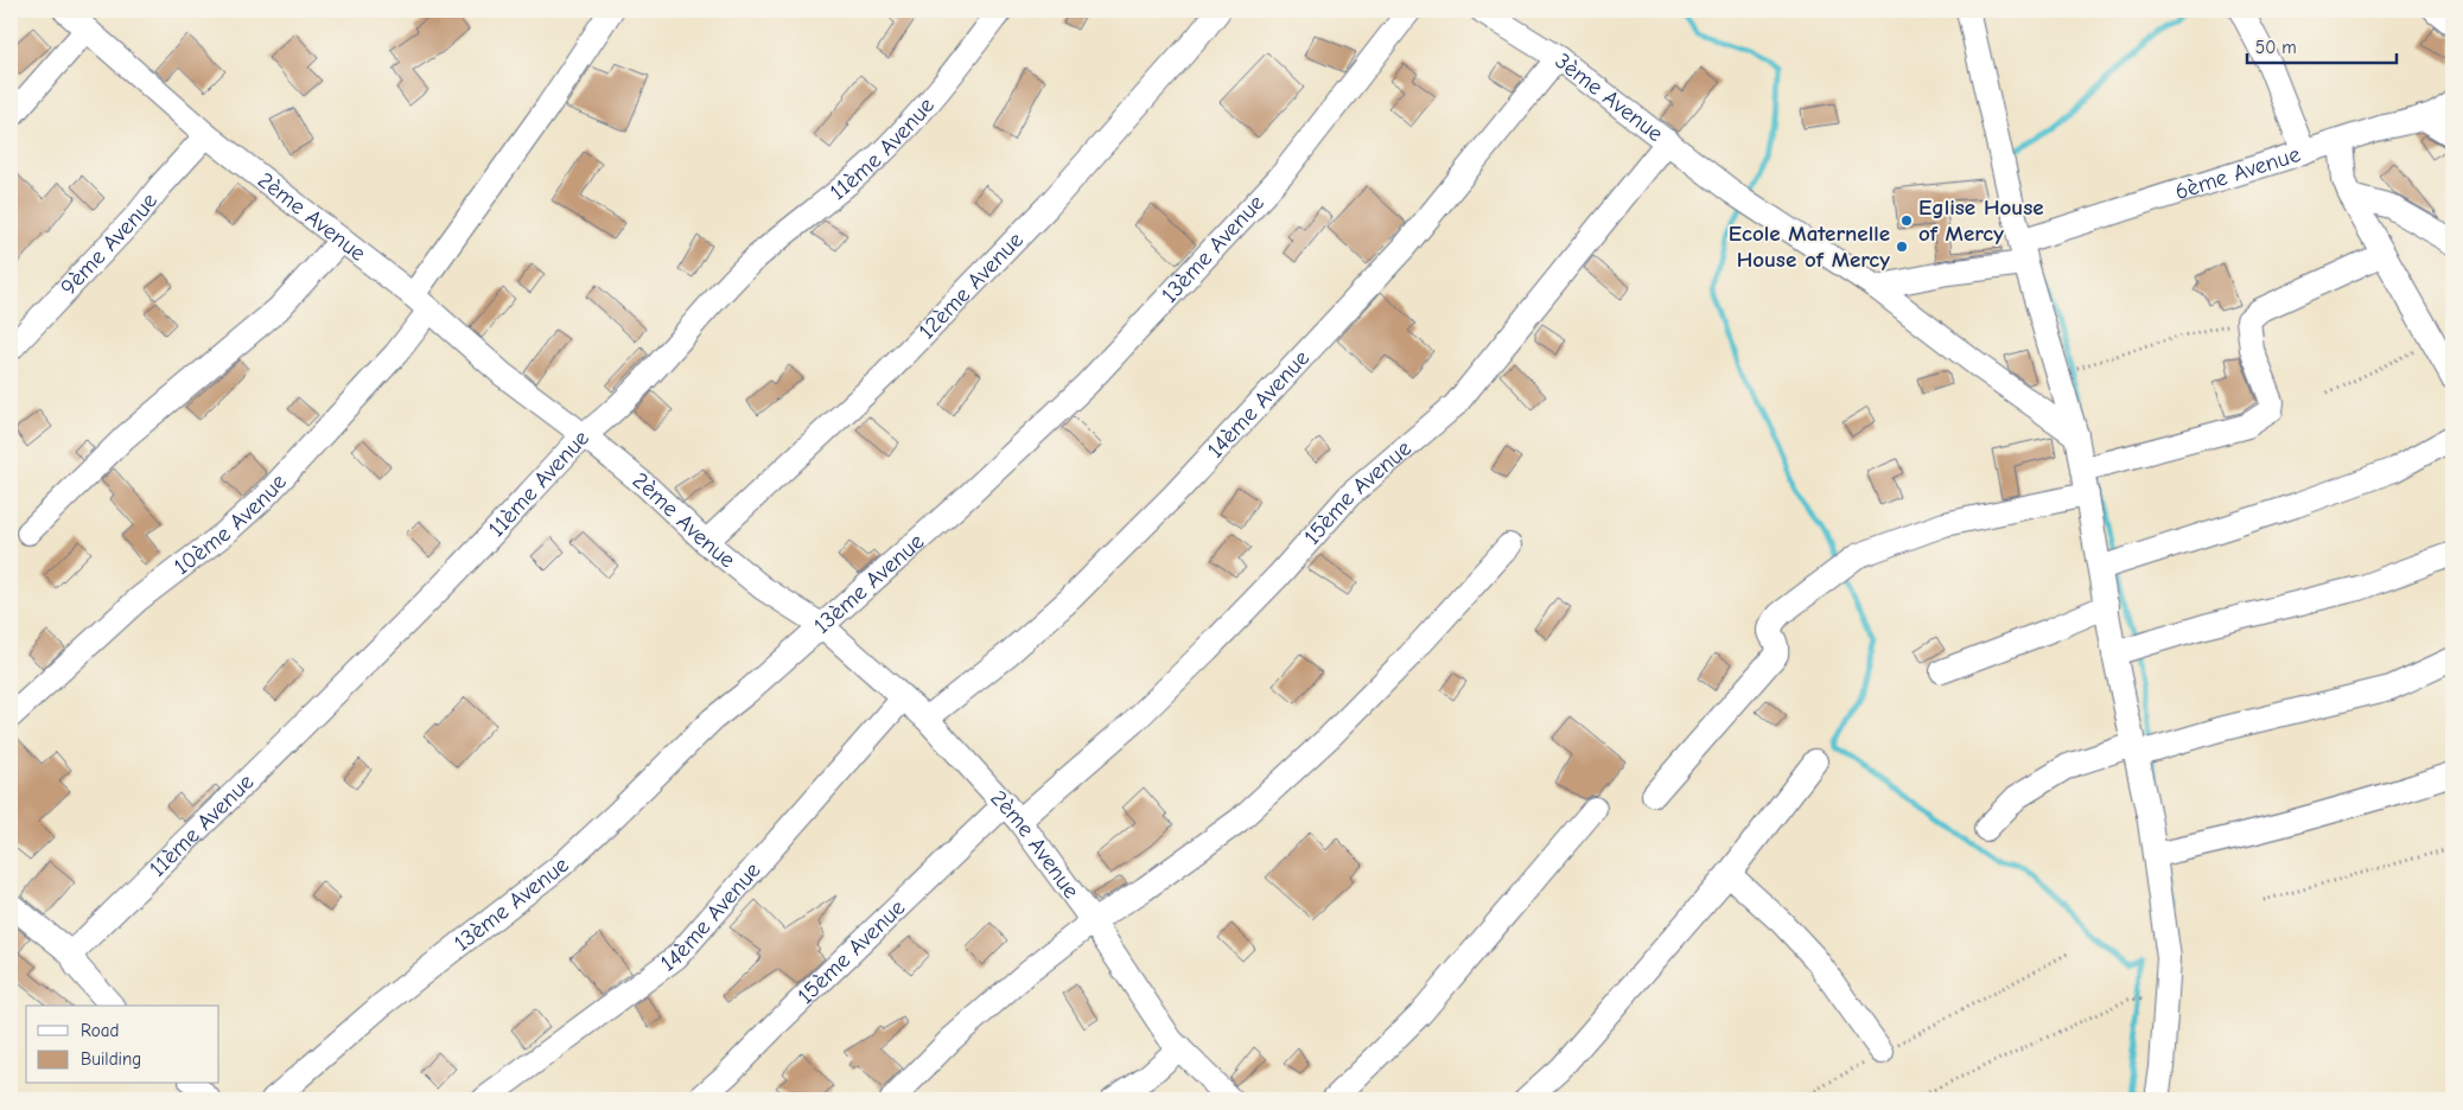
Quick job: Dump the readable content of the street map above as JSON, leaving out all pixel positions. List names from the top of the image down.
{
  "streets": {
    "street": [
      "3ème Avenue",
      "11ème Avenue",
      "6ème Avenue",
      "2ème Avenue",
      "9ème Avenue",
      "13ème Avenue",
      "12ème Avenue",
      "14ème Avenue",
      "15ème Avenue",
      "10ème Avenue"
    ]
  },
  "crossings": [
    ["3ème Avenue", "6ème Avenue"],
    ["3ème Avenue", "14ème Avenue"],
    ["3ème Avenue", "15ème Avenue"],
    ["11ème Avenue", "2ème Avenue"],
    ["2ème Avenue", "9ème Avenue"],
    ["2ème Avenue", "13ème Avenue"],
    ["2ème Avenue", "12ème Avenue"],
    ["2ème Avenue", "14ème Avenue"],
    ["2ème Avenue", "15ème Avenue"],
    ["2ème Avenue", "10ème Avenue"]
  ],
  "places": ["Eglise House of Mercy", "Ecole Maternelle House of Mercy"],
  "legend": ["Road", "Building"],
  "scale_bar": "50 m"
}
